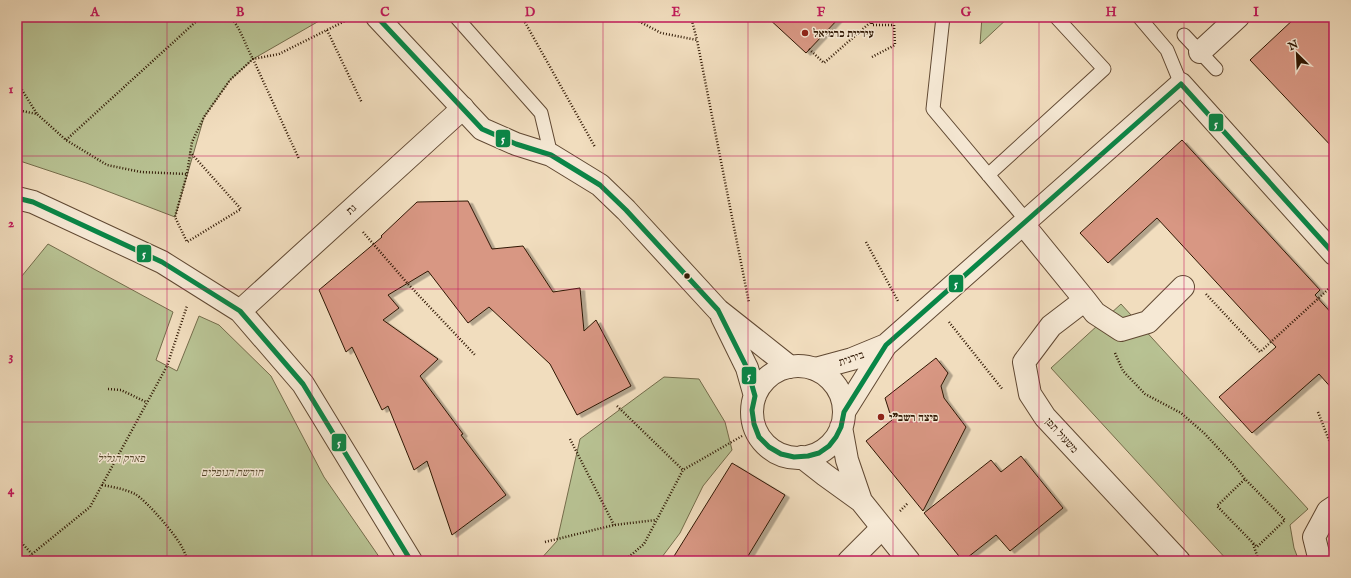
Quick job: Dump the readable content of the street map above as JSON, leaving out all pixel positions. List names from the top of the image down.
{
  "streets": {
    "street": ["גת", "בירנית", "משעול תפן"]
  },
  "parks": ["פארק הגליל", "חורשת הנופלים"],
  "places": ["עיריית כרמיאל", "פיצה רשב\"י"],
  "lines": ["transit line 5"],
  "north": "top left",
  "grid": {
    "columns": [
      "A",
      "B",
      "C",
      "D",
      "E",
      "F",
      "G",
      "H",
      "I"
    ],
    "rows": [
      "1",
      "2",
      "3",
      "4"
    ]
  }
}
